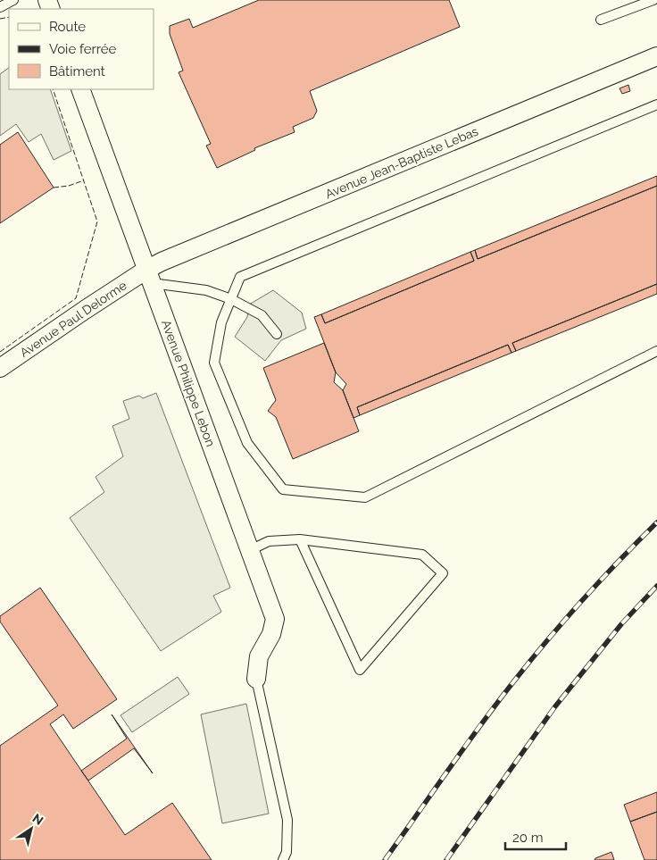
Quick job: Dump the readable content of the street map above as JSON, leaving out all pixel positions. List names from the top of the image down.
{
  "streets": {
    "street": ["Avenue Jean-Baptiste Lebas", "Avenue Paul Delorme", "Avenue Philippe Lebon"]
  },
  "crossings": [
    ["Avenue Jean-Baptiste Lebas", "Avenue Paul Delorme"],
    ["Avenue Jean-Baptiste Lebas", "Avenue Philippe Lebon"],
    ["Avenue Paul Delorme", "Avenue Philippe Lebon"]
  ],
  "legend": ["Route", "Voie ferrée", "Bâtiment"],
  "scale_bar": "20 m",
  "north": "top right"
}
